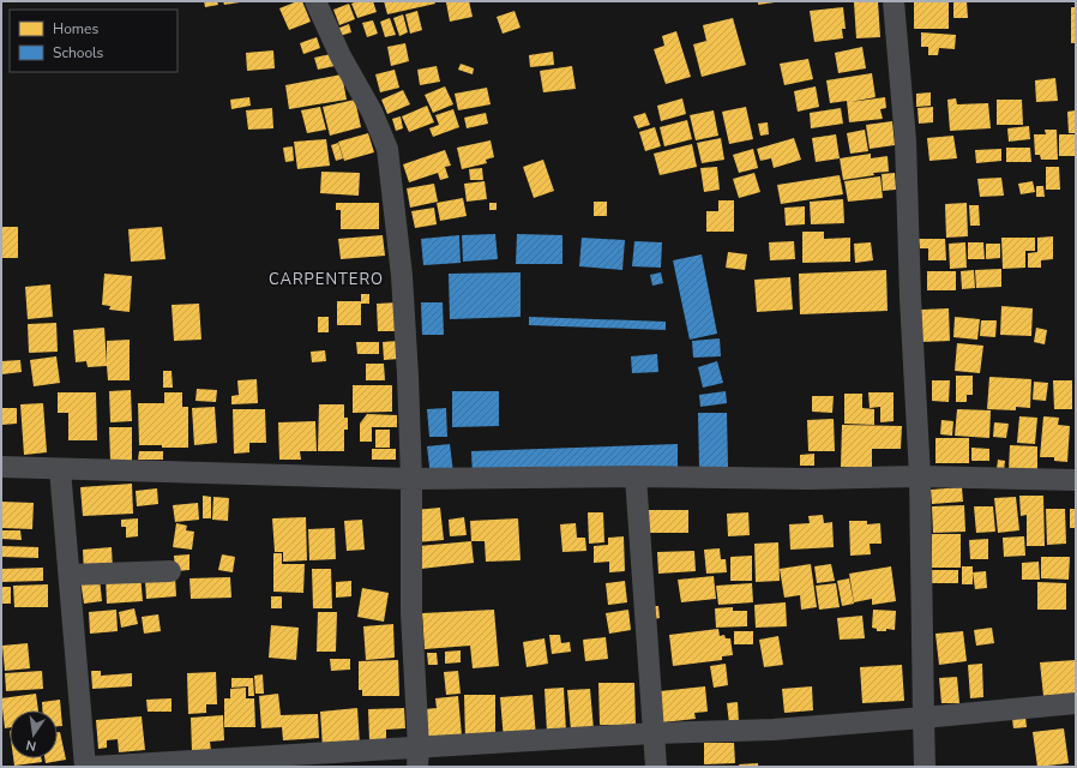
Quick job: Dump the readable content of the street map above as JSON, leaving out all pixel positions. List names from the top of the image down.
{
  "districts": ["CARPENTERO"],
  "legend": ["Homes", "Schools"],
  "north": "bottom"
}
